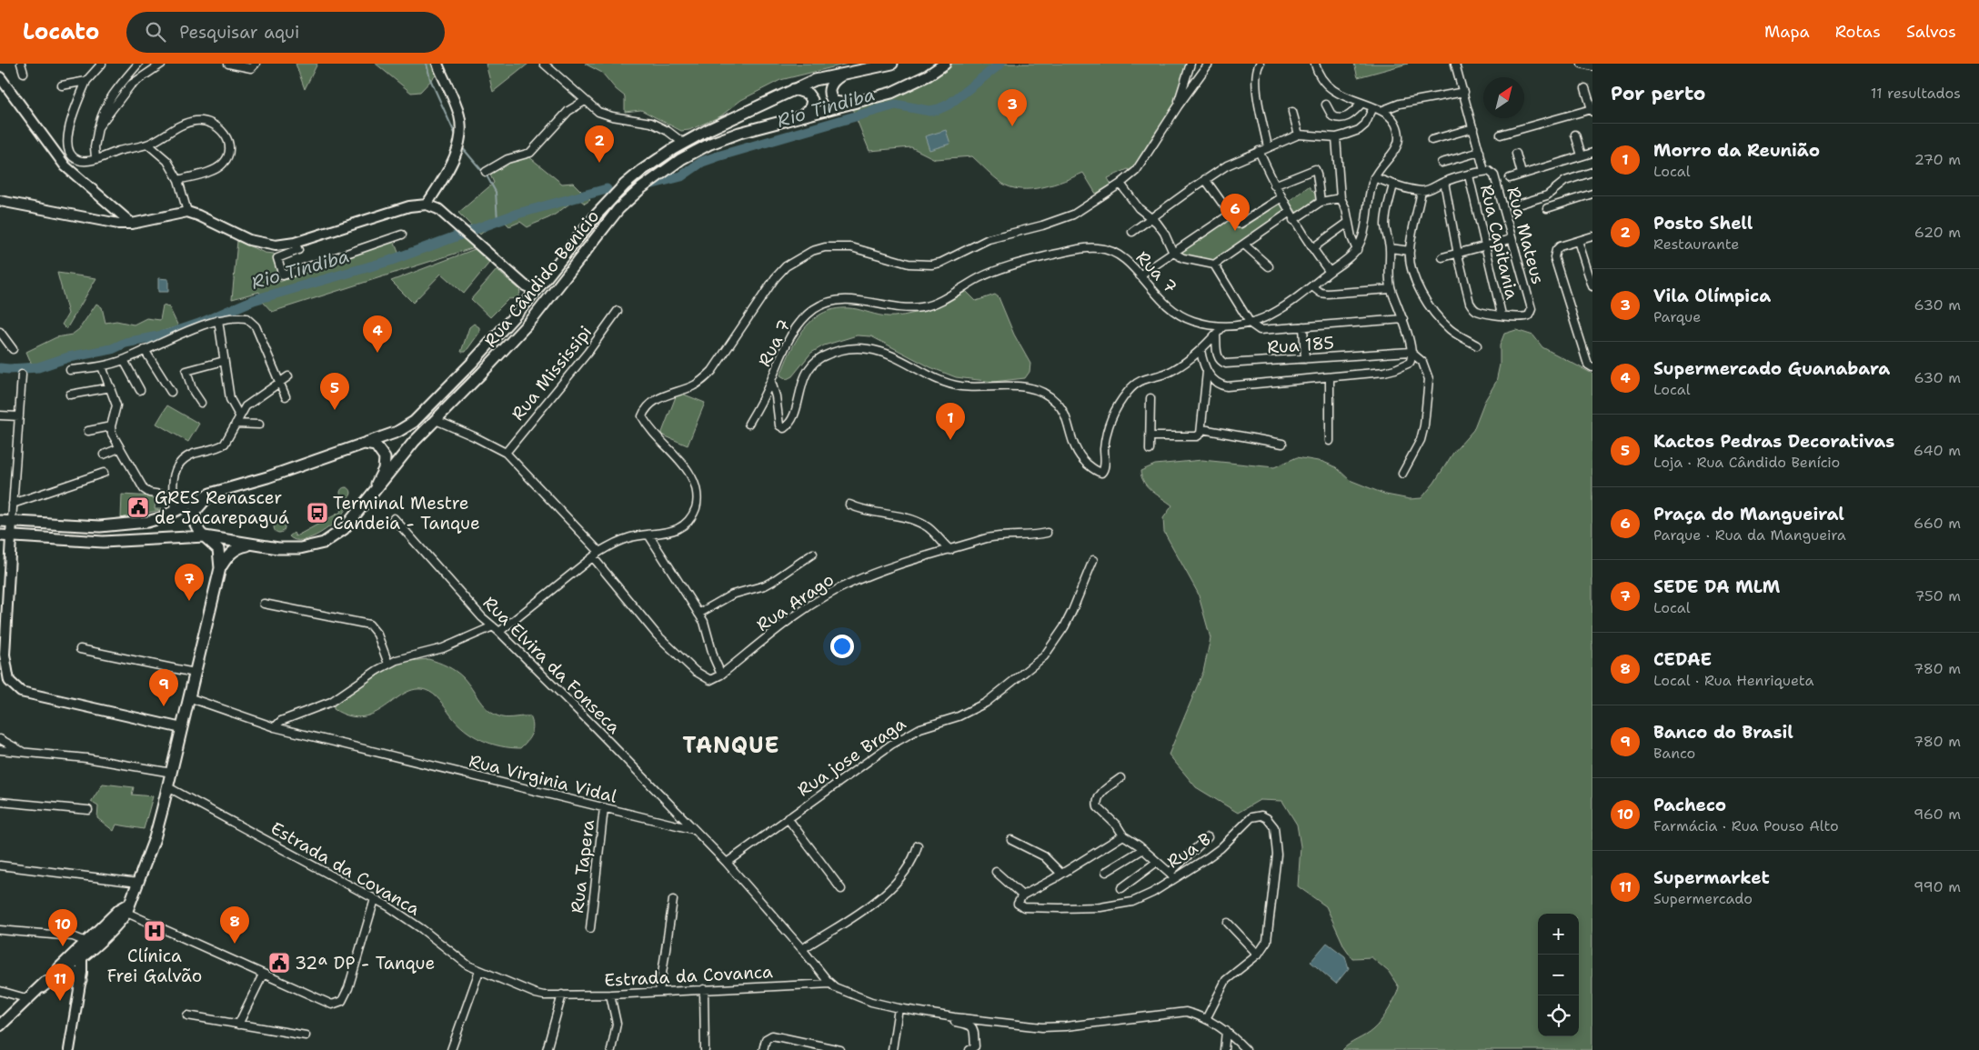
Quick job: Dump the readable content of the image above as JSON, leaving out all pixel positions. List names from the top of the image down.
{
  "streets": {
    "main road": ["Rua Cândido Benício"],
    "street": [
      "Rua Mateus",
      "Rua Capitania",
      "Rua 7",
      "Rua 185",
      "Rua Mississipi",
      "Rua Arago",
      "Rua Elvira da Fonseca",
      "Rua jose Braga",
      "Rua Virginia Vidal",
      "Rua B",
      "Rua Tapera",
      "Estrada da Covanca"
    ]
  },
  "crossings": [
    ["Rua Mateus", "Rua Capitania"],
    ["Rua Elvira da Fonseca", "Rua Virginia Vidal"],
    ["Rua Virginia Vidal", "Rua Tapera"],
    ["Rua B", "Estrada da Covanca"]
  ],
  "districts": ["TANQUE"],
  "water": ["Rio Tindiba"],
  "places": {
    "public building": ["GRES Renascer de Jacarepaguá", "32ª DP - Tanque"],
    "bus stop": ["Terminal Mestre Candeia - Tanque"],
    "hospital": ["Clínica Frei Galvão"]
  },
  "north": "top right",
  "page": {
    "header": "Locato",
    "search": "Pesquisar aqui",
    "nav": ["Mapa", "Rotas", "Salvos"],
    "heading": ["Por perto", "11 resultados"],
    "pins": [
      "3",
      "2",
      "6",
      "4",
      "5",
      "1",
      "7",
      "9",
      "8",
      "10",
      "11"
    ],
    "list": [
      {
        "mark": "1",
        "name": "Morro da Reunião",
        "note": "Local",
        "value": "270 m"
      },
      {
        "mark": "2",
        "name": "Posto Shell",
        "note": "Restaurante",
        "value": "620 m"
      },
      {
        "mark": "3",
        "name": "Vila Olímpica",
        "note": "Parque",
        "value": "630 m"
      },
      {
        "mark": "4",
        "name": "Supermercado Guanabara",
        "note": "Local",
        "value": "630 m"
      },
      {
        "mark": "5",
        "name": "Kactos Pedras Decorativas",
        "note": "Loja · Rua Cândido Benício",
        "value": "640 m"
      },
      {
        "mark": "6",
        "name": "Praça do Mangueiral",
        "note": "Parque · Rua da Mangueira",
        "value": "660 m"
      },
      {
        "mark": "7",
        "name": "SEDE DA MLM",
        "note": "Local",
        "value": "750 m"
      },
      {
        "mark": "8",
        "name": "CEDAE",
        "note": "Local · Rua Henriqueta",
        "value": "780 m"
      },
      {
        "mark": "9",
        "name": "Banco do Brasil",
        "note": "Banco",
        "value": "780 m"
      },
      {
        "mark": "10",
        "name": "Pacheco",
        "note": "Farmácia · Rua Pouso Alto",
        "value": "960 m"
      },
      {
        "mark": "11",
        "name": "Supermarket",
        "note": "Supermercado",
        "value": "990 m"
      }
    ],
    "map_buttons": ["+", "−"]
  }
}
